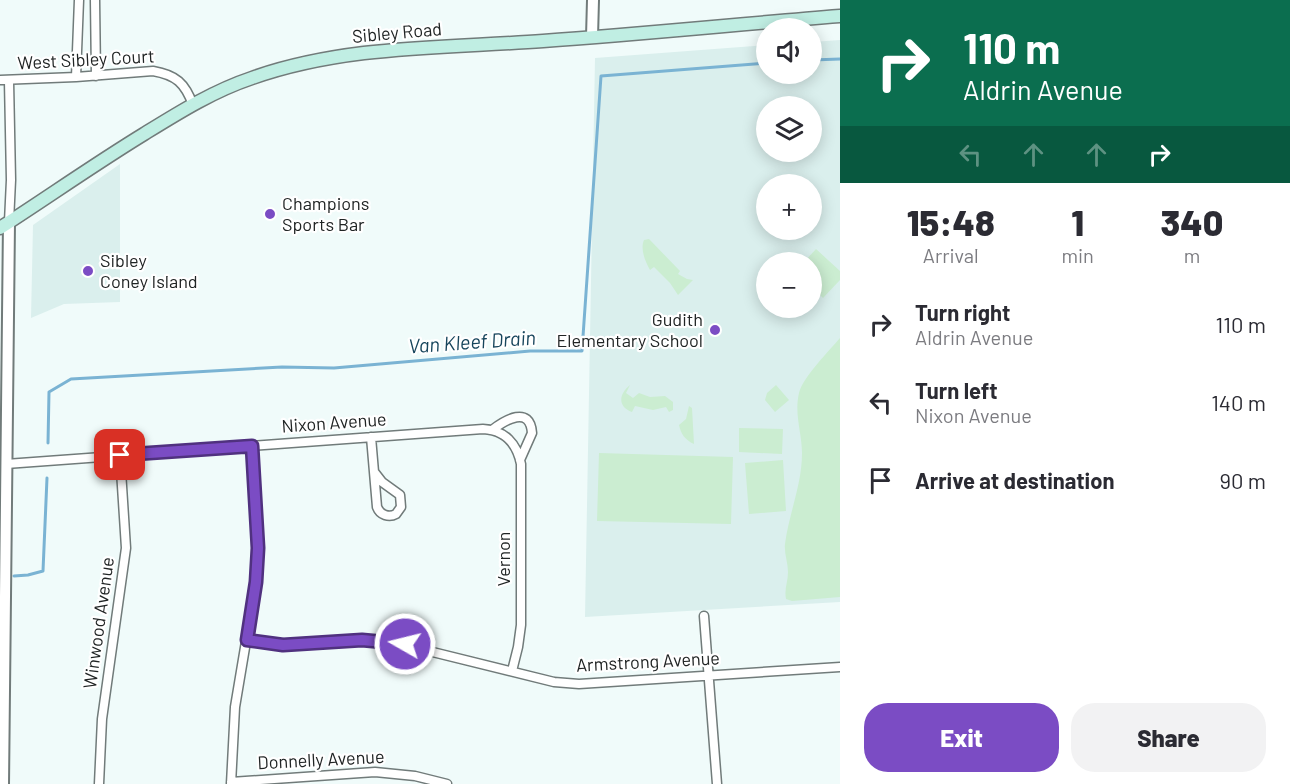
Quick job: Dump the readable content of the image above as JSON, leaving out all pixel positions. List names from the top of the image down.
{
  "streets": {
    "main road": ["Sibley Road"],
    "street": [
      "West Sibley Court",
      "Nixon Avenue",
      "Vernon",
      "Winwood Avenue",
      "Armstrong Avenue",
      "Donnelly Avenue"
    ]
  },
  "crossings": [
    ["Sibley Road", "West Sibley Court"],
    ["Nixon Avenue", "Vernon"],
    ["Nixon Avenue", "Winwood Avenue"],
    ["Vernon", "Armstrong Avenue"]
  ],
  "water": ["Van Kleef Drain"],
  "places": ["Champions Sports Bar", "Sibley Coney Island", "Gudith Elementary School"],
  "page": {
    "turn": ["110 m", "Aldrin Avenue"],
    "map_buttons": ["+", "−"],
    "eta": [
      "15:48",
      "Arrival",
      "1",
      "min",
      "340",
      "m"
    ],
    "list": [
      {
        "name": "Turn right",
        "note": "Aldrin Avenue",
        "value": "110 m"
      },
      {
        "name": "Turn left",
        "note": "Nixon Avenue",
        "value": "140 m"
      },
      {
        "name": "Arrive at destination",
        "value": "90 m"
      }
    ],
    "buttons": ["Exit", "Share"]
  }
}
